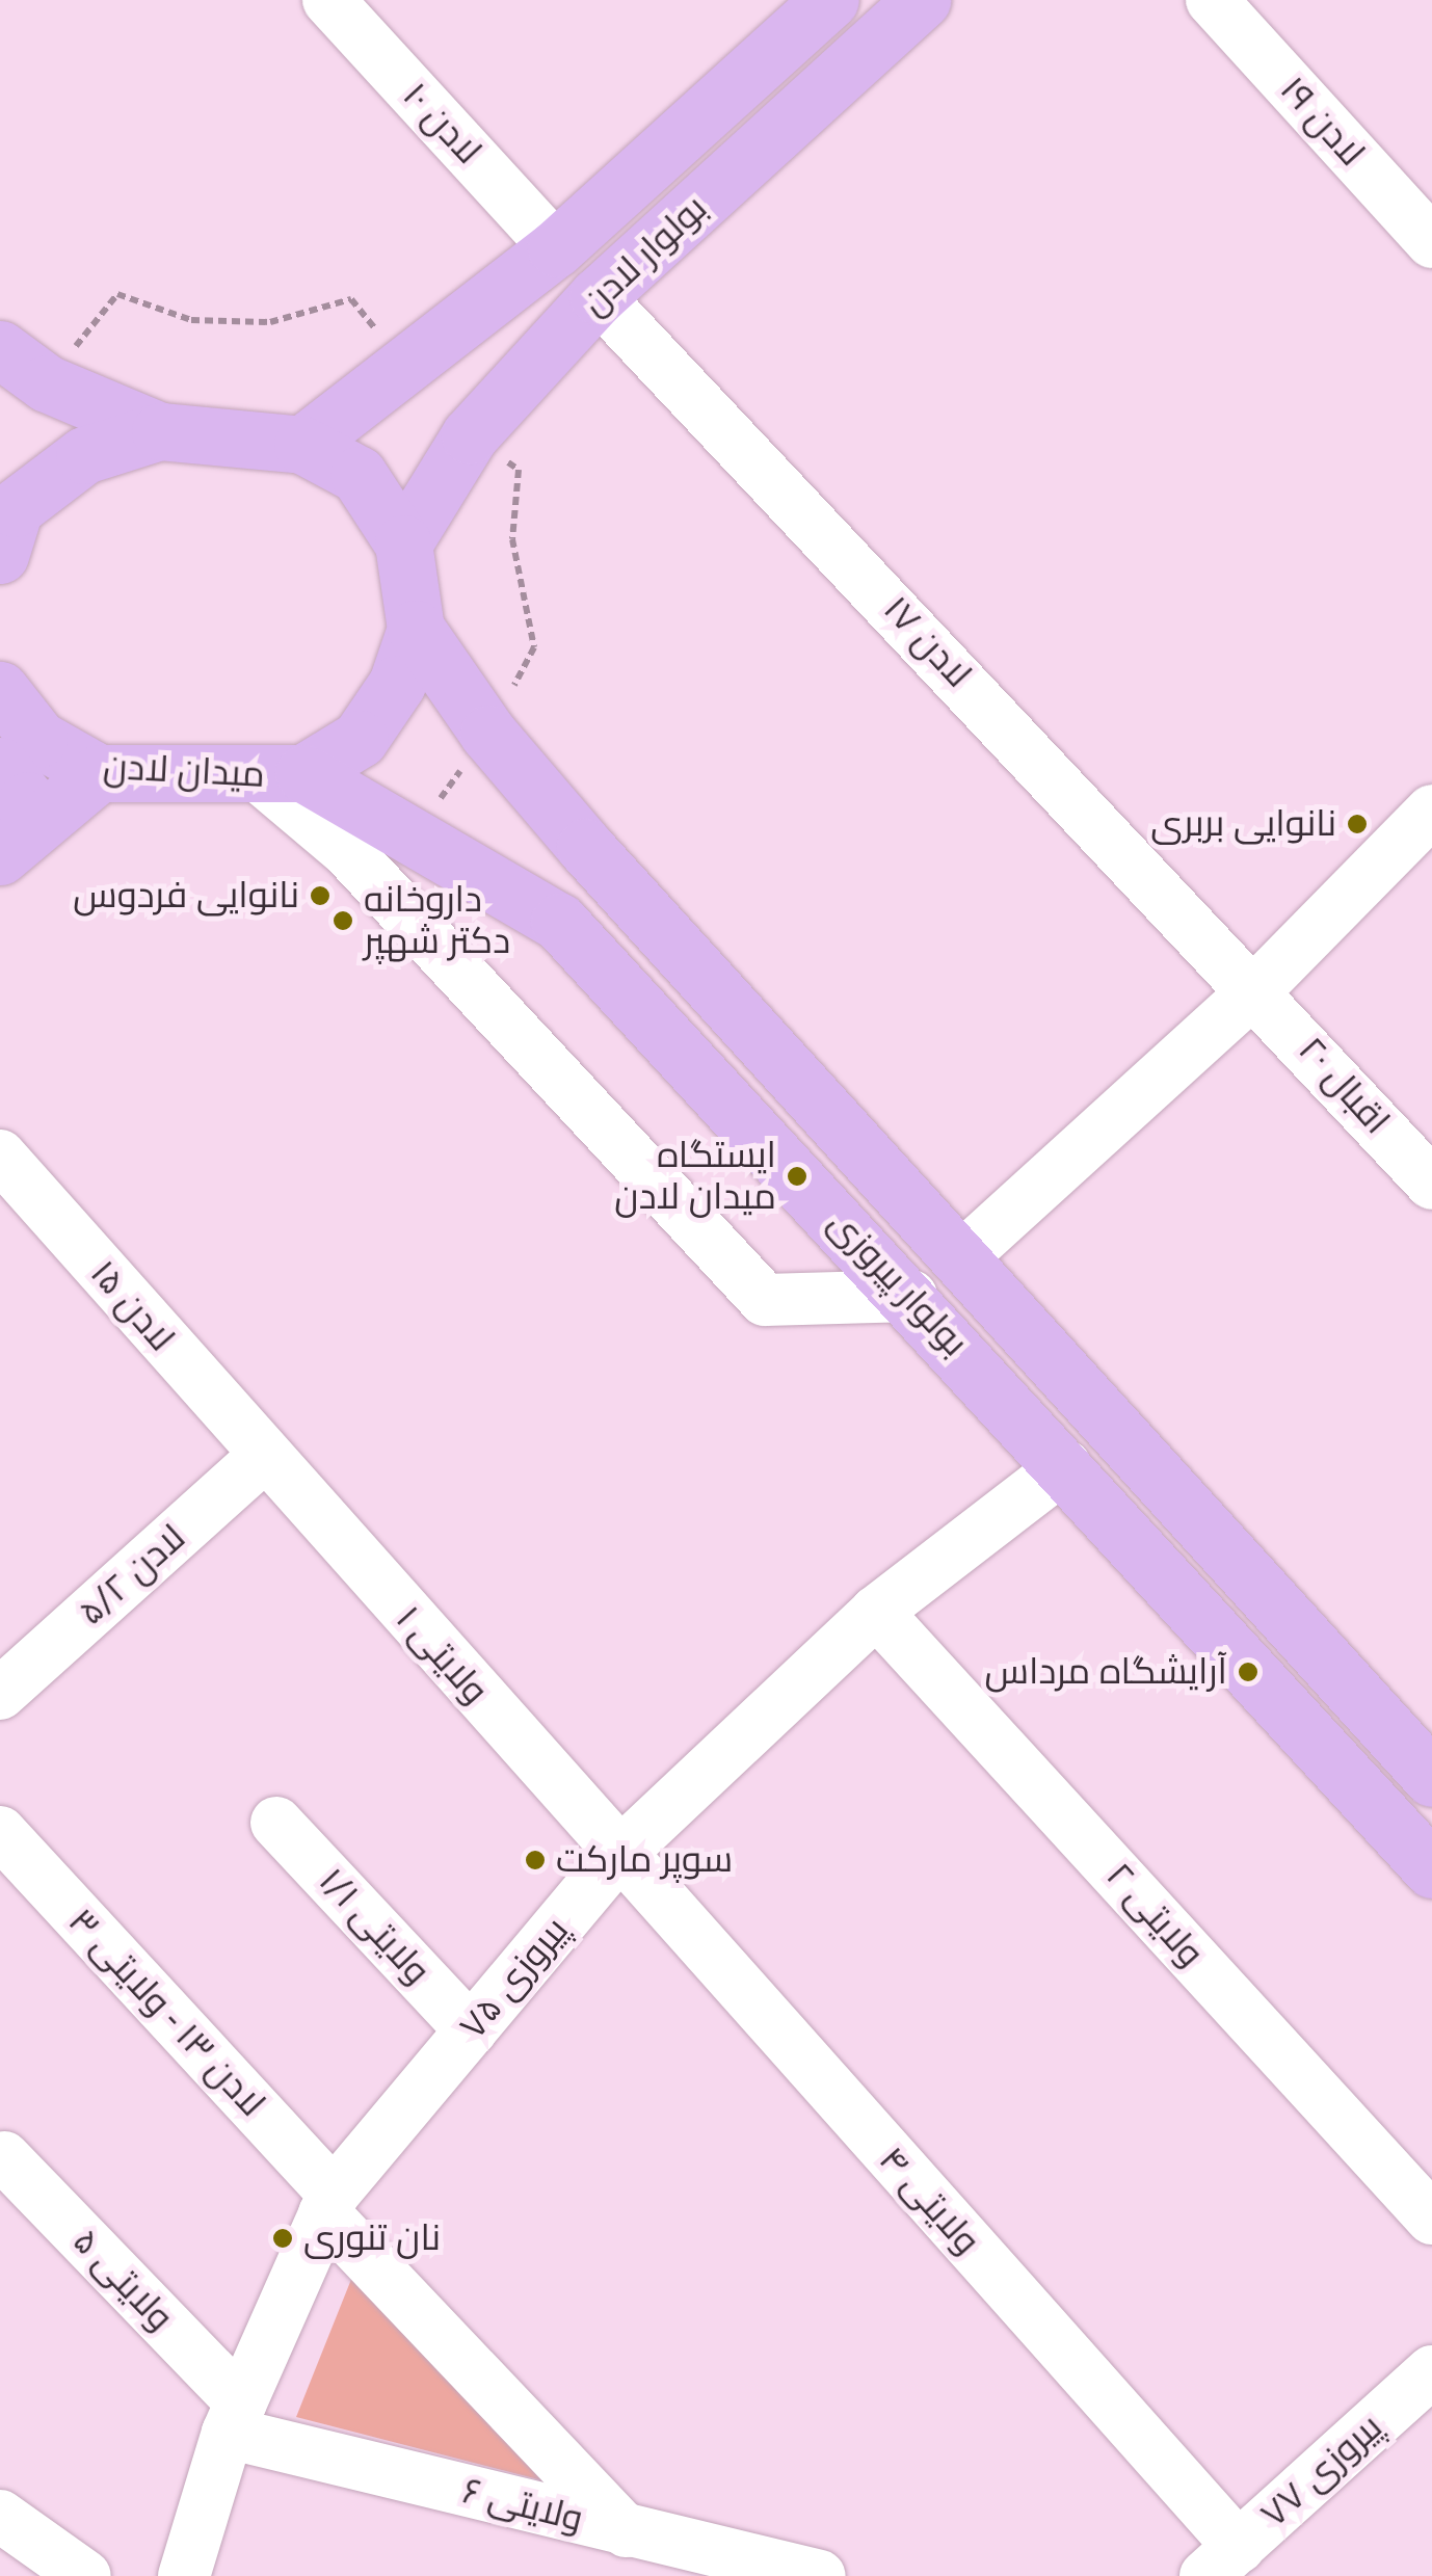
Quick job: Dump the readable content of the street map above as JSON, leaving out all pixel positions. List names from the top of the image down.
{
  "streets": {
    "main road": ["بولوار لادن", "میدان لادن", "بولوار پیروزی"],
    "street": [
      "لادن ۱۹",
      "لادن ۱۰",
      "لادن ۱۷",
      "اقبال ۲۰",
      "لادن ۱۵",
      "لادن ۵/۲",
      "ولایتی ۱",
      "ولایتی ۲",
      "ولایتی ۱/۱",
      "پیروزی ۷۵",
      "لادن ۱۳ - ولایتی ۳",
      "ولایتی ۴",
      "ولایتی ۵",
      "پیروزی ۷۷",
      "ولایتی ۶"
    ]
  },
  "crossings": [
    ["لادن ۱۰", "بولوار لادن"],
    ["بولوار لادن", "لادن ۱۷"],
    ["بولوار لادن", "میدان لادن"],
    ["لادن ۱۷", "اقبال ۲۰"],
    ["میدان لادن", "بولوار پیروزی"],
    ["بولوار پیروزی", "پیروزی ۷۵"],
    ["لادن ۱۵", "لادن ۵/۲"],
    ["لادن ۱۵", "ولایتی ۱"],
    ["لادن ۵/۲", "ولایتی ۱"],
    ["ولایتی ۱", "پیروزی ۷۵"],
    ["ولایتی ۱", "ولایتی ۴"],
    ["ولایتی ۲", "پیروزی ۷۵"],
    ["ولایتی ۱/۱", "پیروزی ۷۵"],
    ["پیروزی ۷۵", "لادن ۱۳ - ولایتی ۳"],
    ["پیروزی ۷۵", "ولایتی ۴"],
    ["پیروزی ۷۵", "ولایتی ۵"],
    ["پیروزی ۷۵", "ولایتی ۶"],
    ["لادن ۱۳ - ولایتی ۳", "ولایتی ۶"],
    ["ولایتی ۴", "پیروزی ۷۷"],
    ["ولایتی ۵", "ولایتی ۶"]
  ],
  "places": [
    "نانوایی بربری",
    "نانوایی فردوس",
    "داروخانه دکتر شهپر",
    "ایستگاه میدان لادن",
    "آرایشگاه مرداس",
    "سوپر مارکت",
    "نان تنوری"
  ]
}
